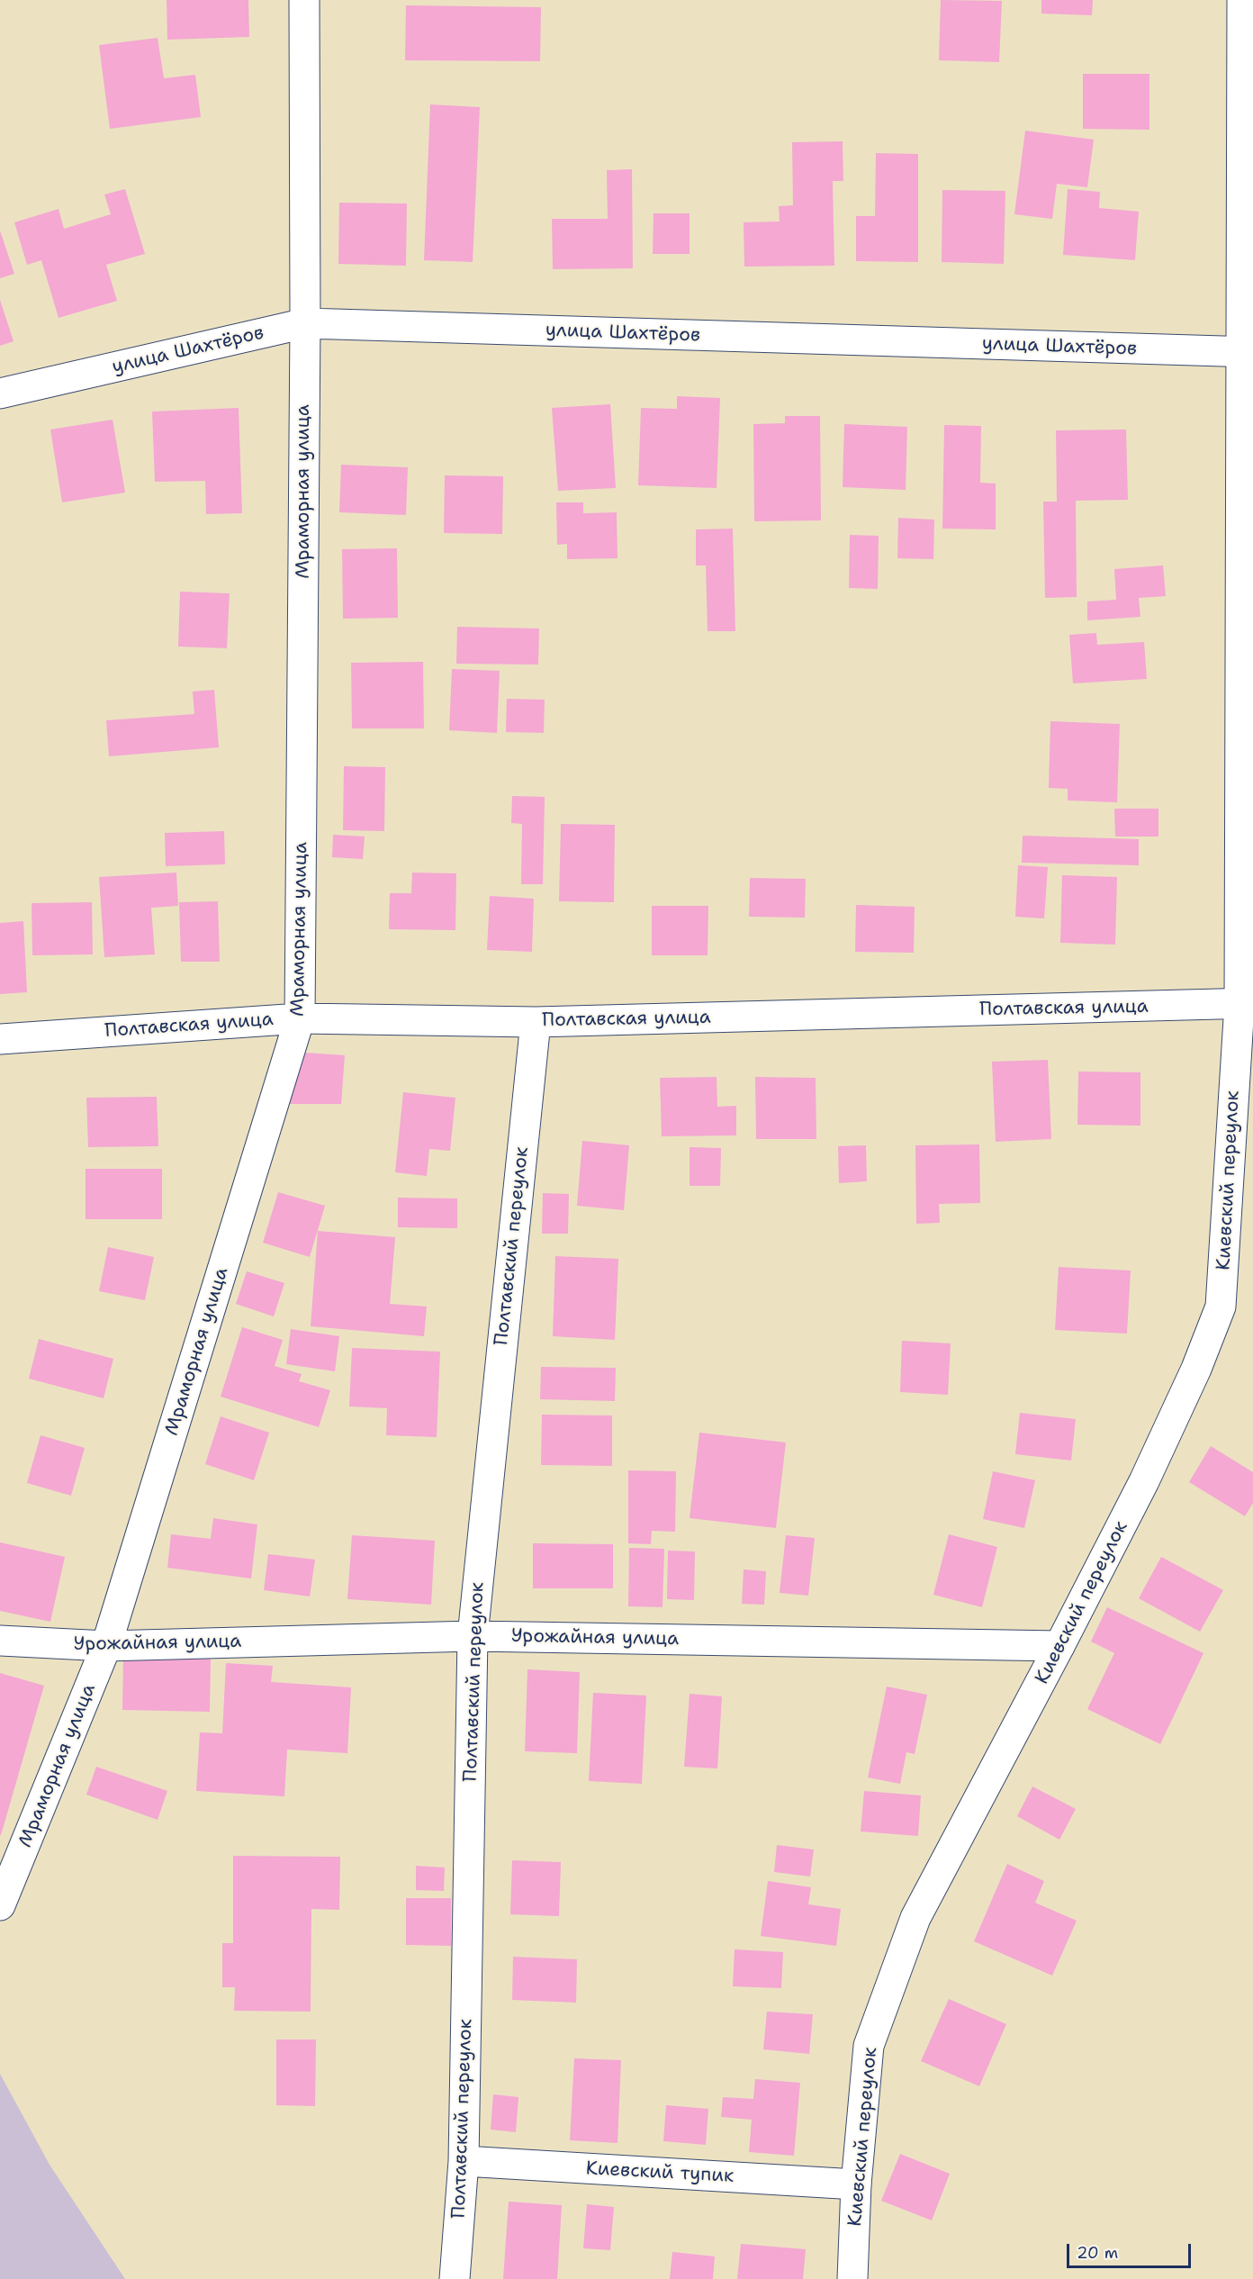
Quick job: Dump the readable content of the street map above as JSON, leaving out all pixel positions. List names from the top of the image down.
{
  "streets": {
    "street": [
      "улица Шахтёров",
      "Мраморная улица",
      "Полтавская улица",
      "Киевский переулок",
      "Полтавский переулок",
      "Урожайная улица",
      "Киевский тупик"
    ]
  },
  "crossings": [
    ["улица Шахтёров", "Мраморная улица"],
    ["улица Шахтёров", "Киевский переулок"],
    ["Мраморная улица", "Полтавская улица"],
    ["Мраморная улица", "Урожайная улица"],
    ["Полтавская улица", "Киевский переулок"],
    ["Полтавская улица", "Полтавский переулок"],
    ["Киевский переулок", "Урожайная улица"],
    ["Киевский переулок", "Киевский тупик"],
    ["Полтавский переулок", "Урожайная улица"],
    ["Полтавский переулок", "Киевский тупик"]
  ],
  "scale_bar": "20 m"
}
